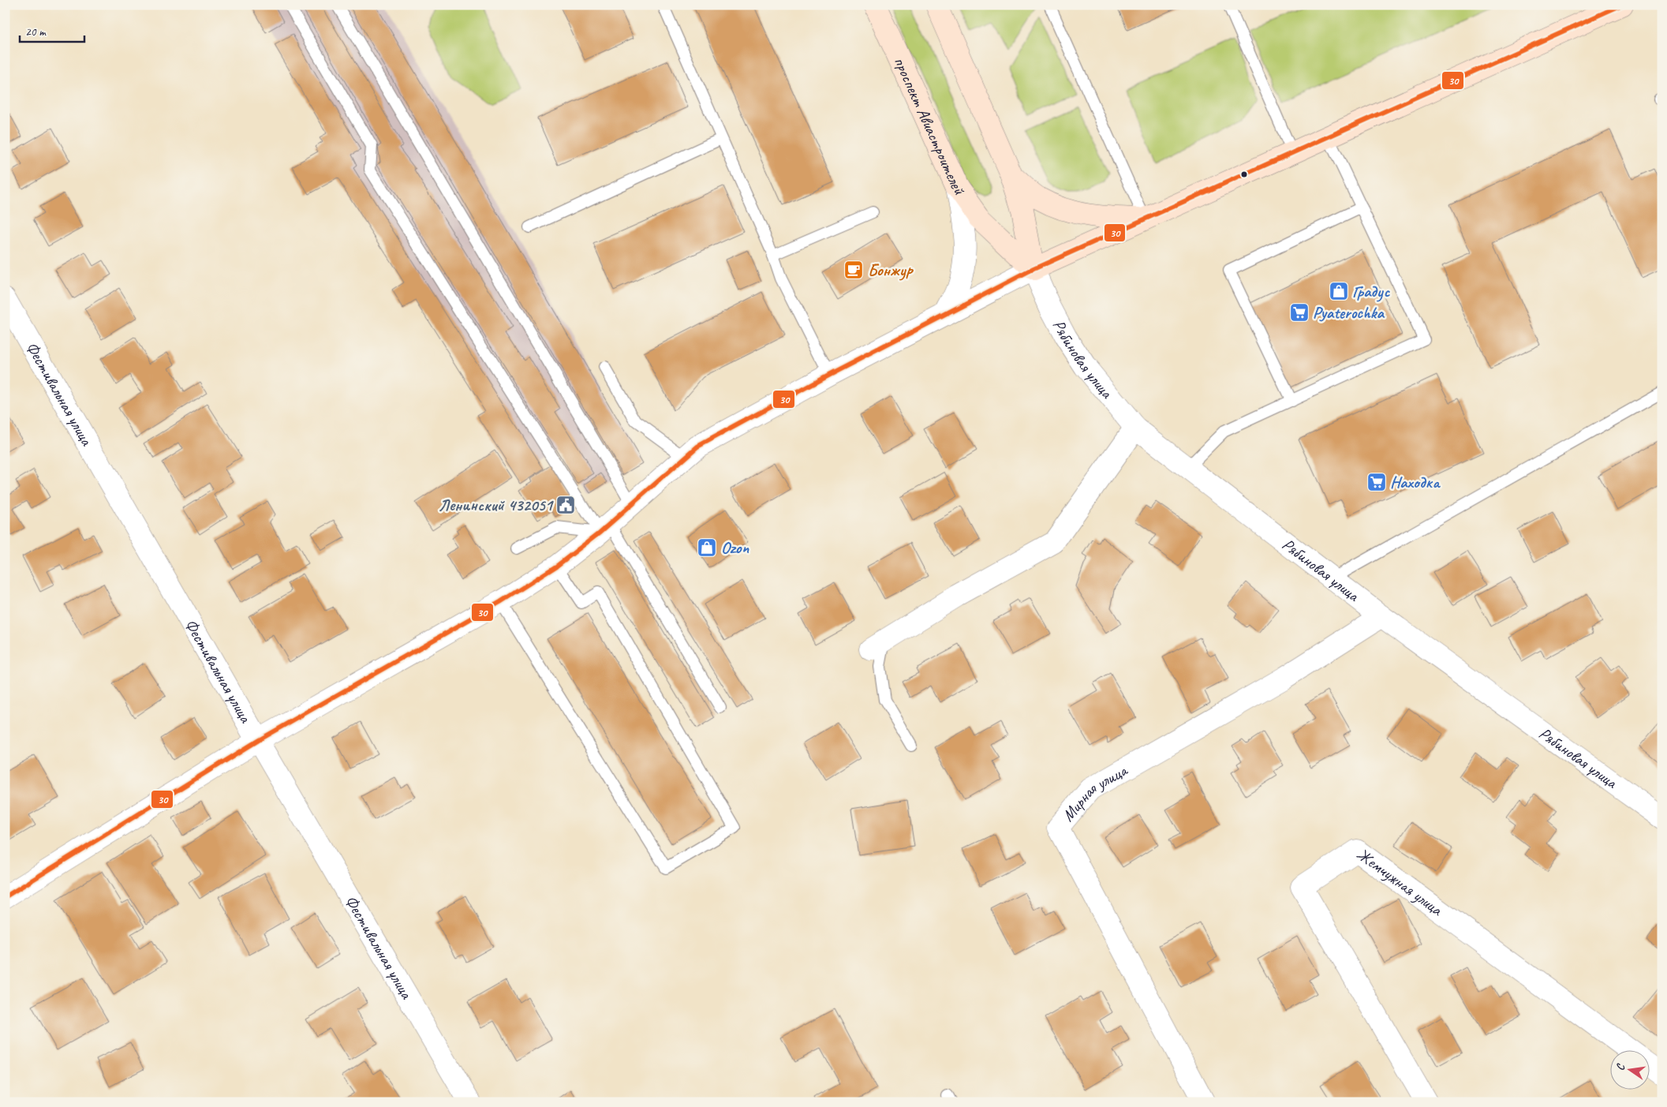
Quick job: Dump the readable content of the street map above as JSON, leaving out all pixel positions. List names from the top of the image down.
{
  "streets": {
    "main road": ["проспект Авиастроителей"],
    "street": [
      "Рябиновая улица",
      "Фестивальная улица",
      "Мирная улица",
      "Жемчужная улица"
    ]
  },
  "crossings": [
    ["проспект Авиастроителей", "Рябиновая улица"],
    ["Рябиновая улица", "Мирная улица"]
  ],
  "places": {
    "cafe": ["Бонжур"],
    "shop": ["Градус", "Ozon"],
    "supermarket": ["Pyaterochka", "Находка"],
    "public building": ["Ленинский 432051"]
  },
  "lines": ["transit line 30"],
  "scale_bar": "20 m",
  "north": "left"
}
